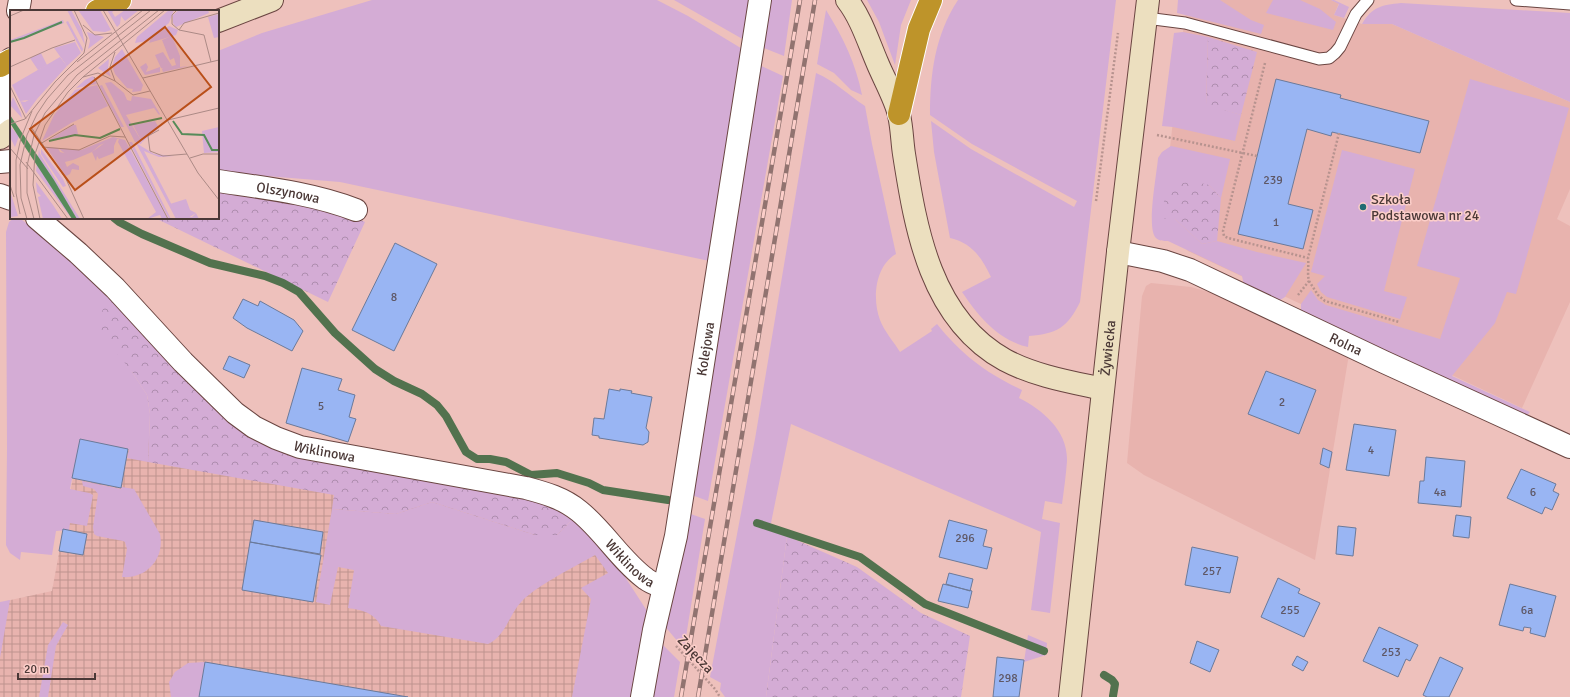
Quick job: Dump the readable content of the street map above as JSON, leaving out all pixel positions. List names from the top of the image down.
{
  "streets": {
    "main road": ["Żywiecka"],
    "street": [
      "Olszynowa",
      "Rolna",
      "Kolejowa",
      "Wiklinowa"
    ],
    "path": ["Zajęcza"]
  },
  "crossings": [
    ["Rolna", "Żywiecka"],
    ["Kolejowa", "Wiklinowa"],
    ["Kolejowa", "Zajęcza"]
  ],
  "places": ["Szkoła Podstawowa nr 24"],
  "house_numbers": [
    "239",
    "1",
    "8",
    "2",
    "5",
    "4",
    "4a",
    "6",
    "296",
    "257",
    "255",
    "6a",
    "253",
    "298"
  ],
  "scale_bar": "20 m"
}
